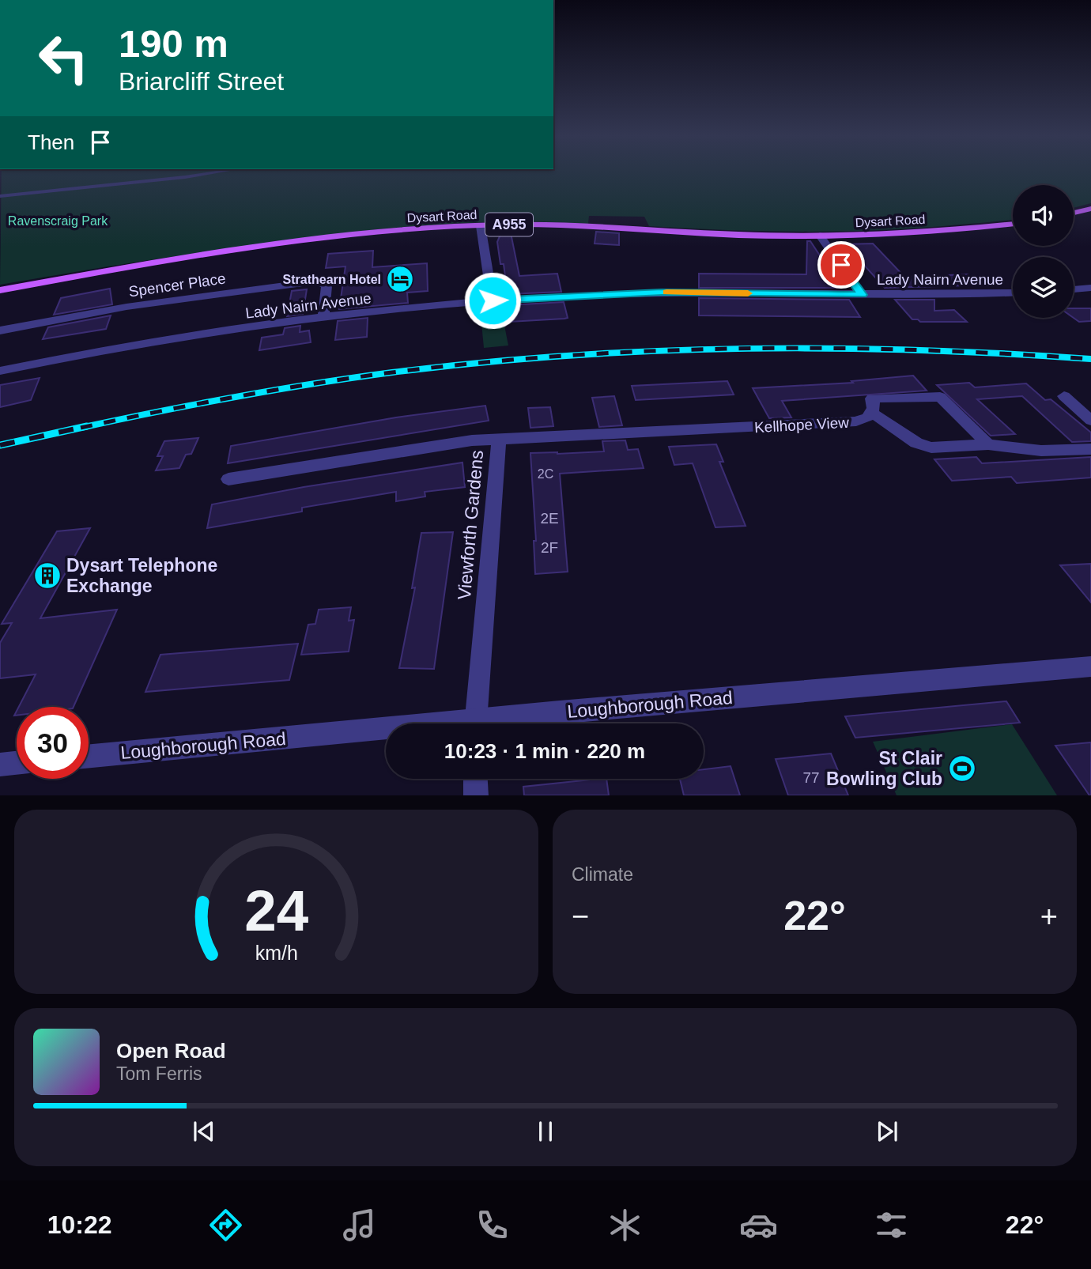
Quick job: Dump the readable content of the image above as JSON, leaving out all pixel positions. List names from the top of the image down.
{
  "streets": {
    "main road": ["Dysart Road", "A955"],
    "street": [
      "Lady Nairn Avenue",
      "Spencer Place",
      "Kellhope View",
      "Viewforth Gardens",
      "Loughborough Road"
    ]
  },
  "crossings": [
    ["Lady Nairn Avenue", "Spencer Place"],
    ["Kellhope View", "Viewforth Gardens"]
  ],
  "parks": ["Ravenscraig Park"],
  "places": {
    "hotel": ["Strathearn Hotel"],
    "building": ["Dysart Telephone Exchange"],
    "sports": ["St Clair Bowling Club"]
  },
  "house_numbers": [
    "2C",
    "2E",
    "2F",
    "77"
  ],
  "page": {
    "turn": ["190 m", "Briarcliff Street"],
    "then": "Then",
    "limit": "30",
    "trip": "10:23 · 1 min · 220 m",
    "tile": "Climate",
    "heat": ["−", "22°", "+"],
    "song": ["Open Road", "Tom Ferris"],
    "tabs": ["10:22", "22°"],
    "gauge": ["24", "km/h"]
  }
}
